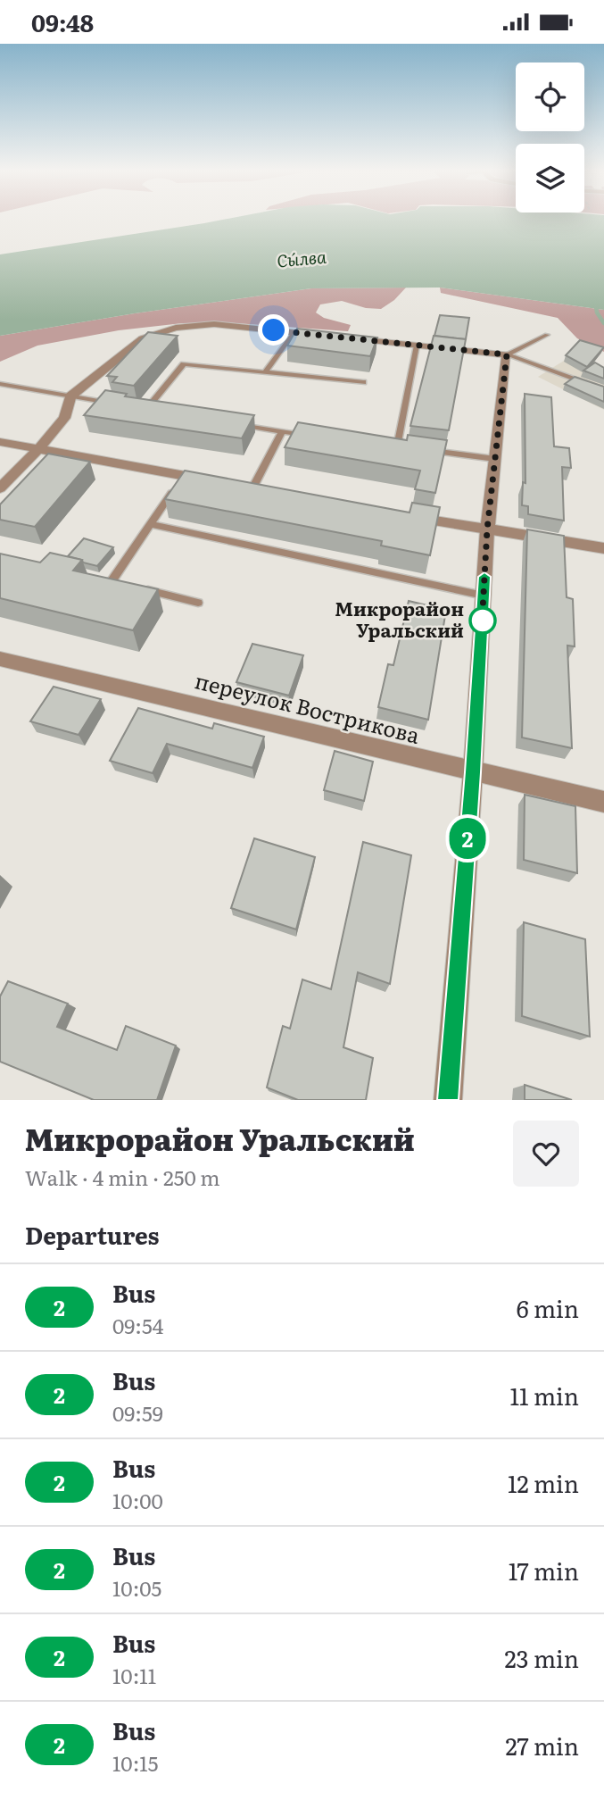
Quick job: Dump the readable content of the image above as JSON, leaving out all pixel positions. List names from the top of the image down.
{
  "streets": {
    "street": ["переулок Вострикова"]
  },
  "water": ["Сы́лва"],
  "places": ["Микрорайон Уральский"],
  "lines": ["bus line 2"],
  "page": {
    "status": "09:48",
    "on_map": "2",
    "heading": [
      ["Микрорайон Уральский", "Walk · 4 min · 250 m"],
      "Departures"
    ],
    "list": [
      {
        "mark": "2",
        "name": "Bus",
        "note": "09:54",
        "value": "6 min"
      },
      {
        "mark": "2",
        "name": "Bus",
        "note": "09:59",
        "value": "11 min"
      },
      {
        "mark": "2",
        "name": "Bus",
        "note": "10:00",
        "value": "12 min"
      },
      {
        "mark": "2",
        "name": "Bus",
        "note": "10:05",
        "value": "17 min"
      },
      {
        "mark": "2",
        "name": "Bus",
        "note": "10:11",
        "value": "23 min"
      },
      {
        "mark": "2",
        "name": "Bus",
        "note": "10:15",
        "value": "27 min"
      }
    ]
  }
}
